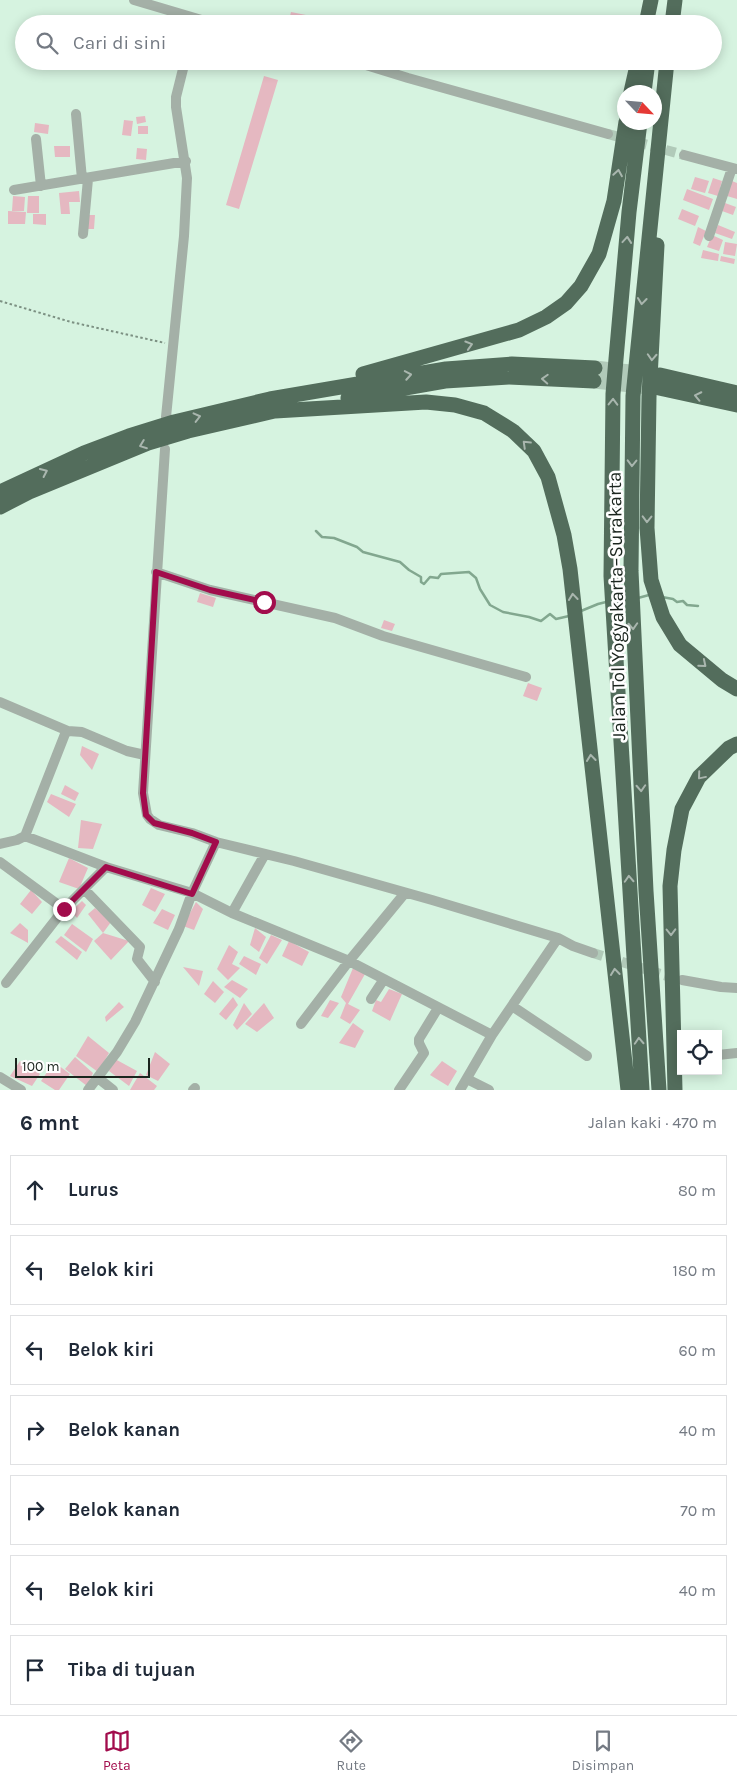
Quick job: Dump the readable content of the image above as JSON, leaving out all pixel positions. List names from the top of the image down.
{
  "streets": {
    "highway": ["Jalan Tol Yogyakarta–Surakarta"]
  },
  "scale_bar": "100 m",
  "north": "bottom right",
  "page": {
    "search": "Cari di sini",
    "scale": "100 m",
    "heading": ["6 mnt", "Jalan kaki · 470 m"],
    "list": [
      ["Lurus", "80 m"],
      ["Belok kiri", "180 m"],
      ["Belok kiri", "60 m"],
      ["Belok kanan", "40 m"],
      ["Belok kanan", "70 m"],
      ["Belok kiri", "40 m"],
      "Tiba di tujuan"
    ],
    "nav": ["Peta", "Rute", "Disimpan"]
  }
}
